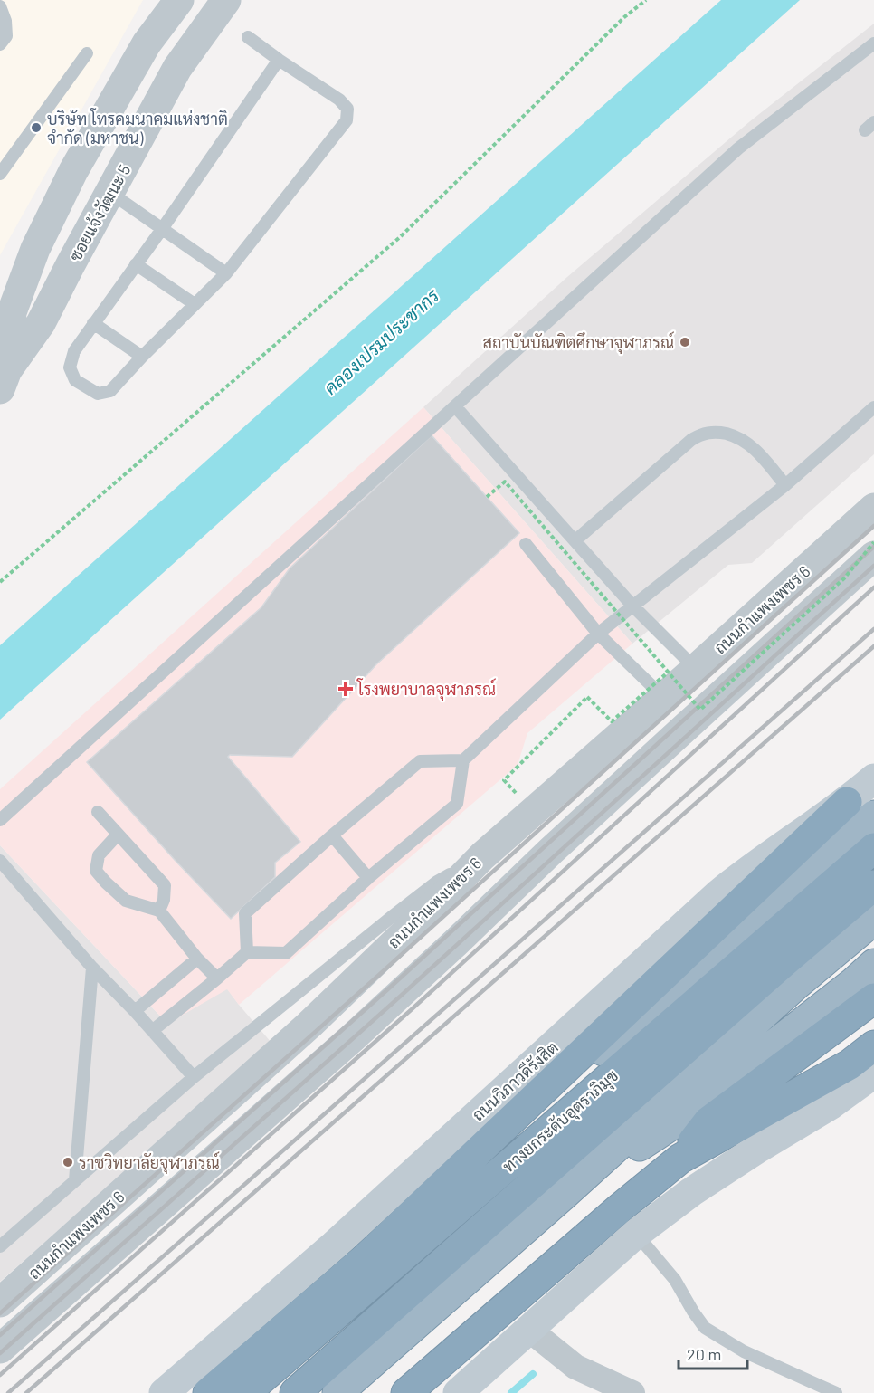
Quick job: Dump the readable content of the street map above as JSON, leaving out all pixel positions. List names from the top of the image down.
{
  "streets": {
    "highway": ["ทางยกระดับอุตราภิมุข"],
    "main road": ["ถนนวิภาวดีรังสิต"],
    "street": ["ซอยแจ้งวัฒนะ 5", "ถนนกำแพงเพชร 6"]
  },
  "water": ["คลองเปรมประชากร"],
  "places": {
    "other": ["บริษัท โทรคมนาคมแห่งชาติ จำกัด (มหาชน)", "สถาบันบัณฑิตศึกษาจุฬาภรณ์", "ราชวิทยาลัยจุฬาภรณ์"],
    "health": ["โรงพยาบาลจุฬาภรณ์"]
  },
  "scale_bar": "20 m"
}
